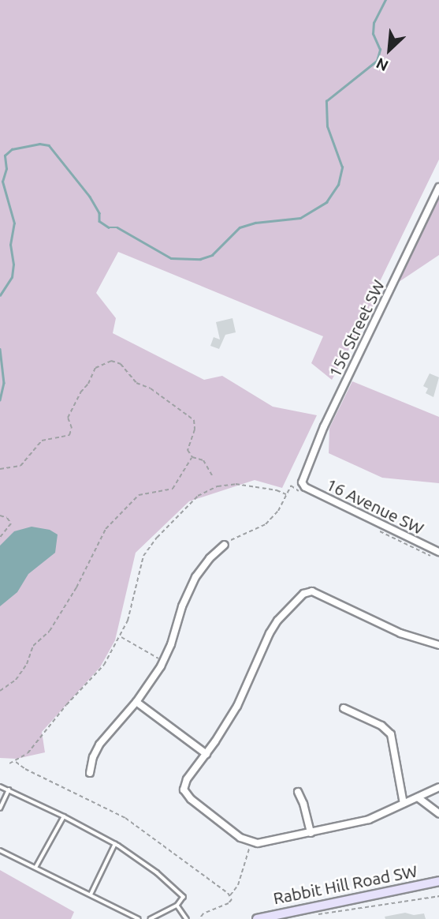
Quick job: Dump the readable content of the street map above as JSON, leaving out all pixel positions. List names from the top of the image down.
{
  "streets": {
    "main road": ["Rabbit Hill Road SW"],
    "street": ["156 Street SW", "16 Avenue SW"]
  },
  "crossings": [
    ["156 Street SW", "16 Avenue SW"]
  ],
  "north": "bottom left"
}
